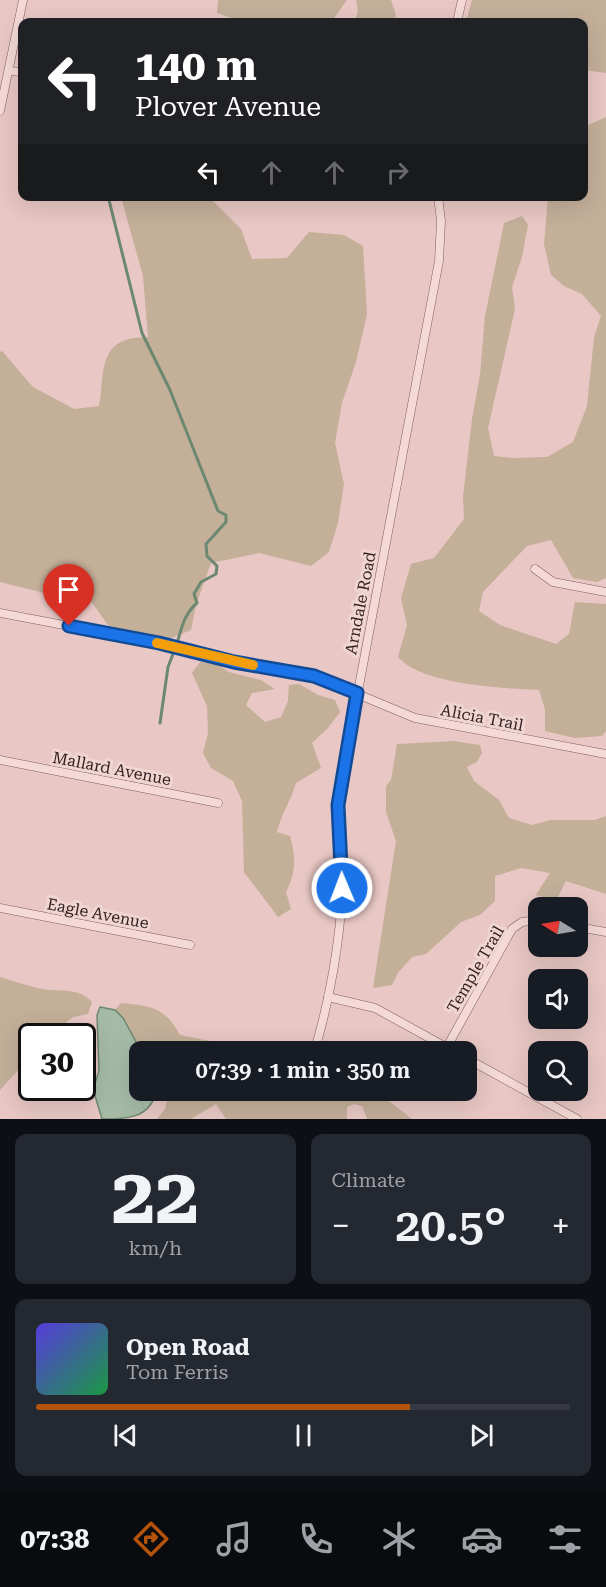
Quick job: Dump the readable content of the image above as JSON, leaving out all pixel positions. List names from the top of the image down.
{
  "streets": {
    "street": [
      "Arndale Road",
      "Alicia Trail",
      "Mallard Avenue",
      "Eagle Avenue",
      "Temple Trail"
    ]
  },
  "crossings": [
    ["Arndale Road", "Alicia Trail"]
  ],
  "north": "left",
  "page": {
    "turn": ["140 m", "Plover Avenue"],
    "limit": "30",
    "trip": "07:39 · 1 min · 350 m",
    "tile": [
      ["22", "km/h"],
      "Climate"
    ],
    "heat": ["−", "20.5°", "+"],
    "song": ["Open Road", "Tom Ferris"],
    "tabs": "07:38"
  }
}
